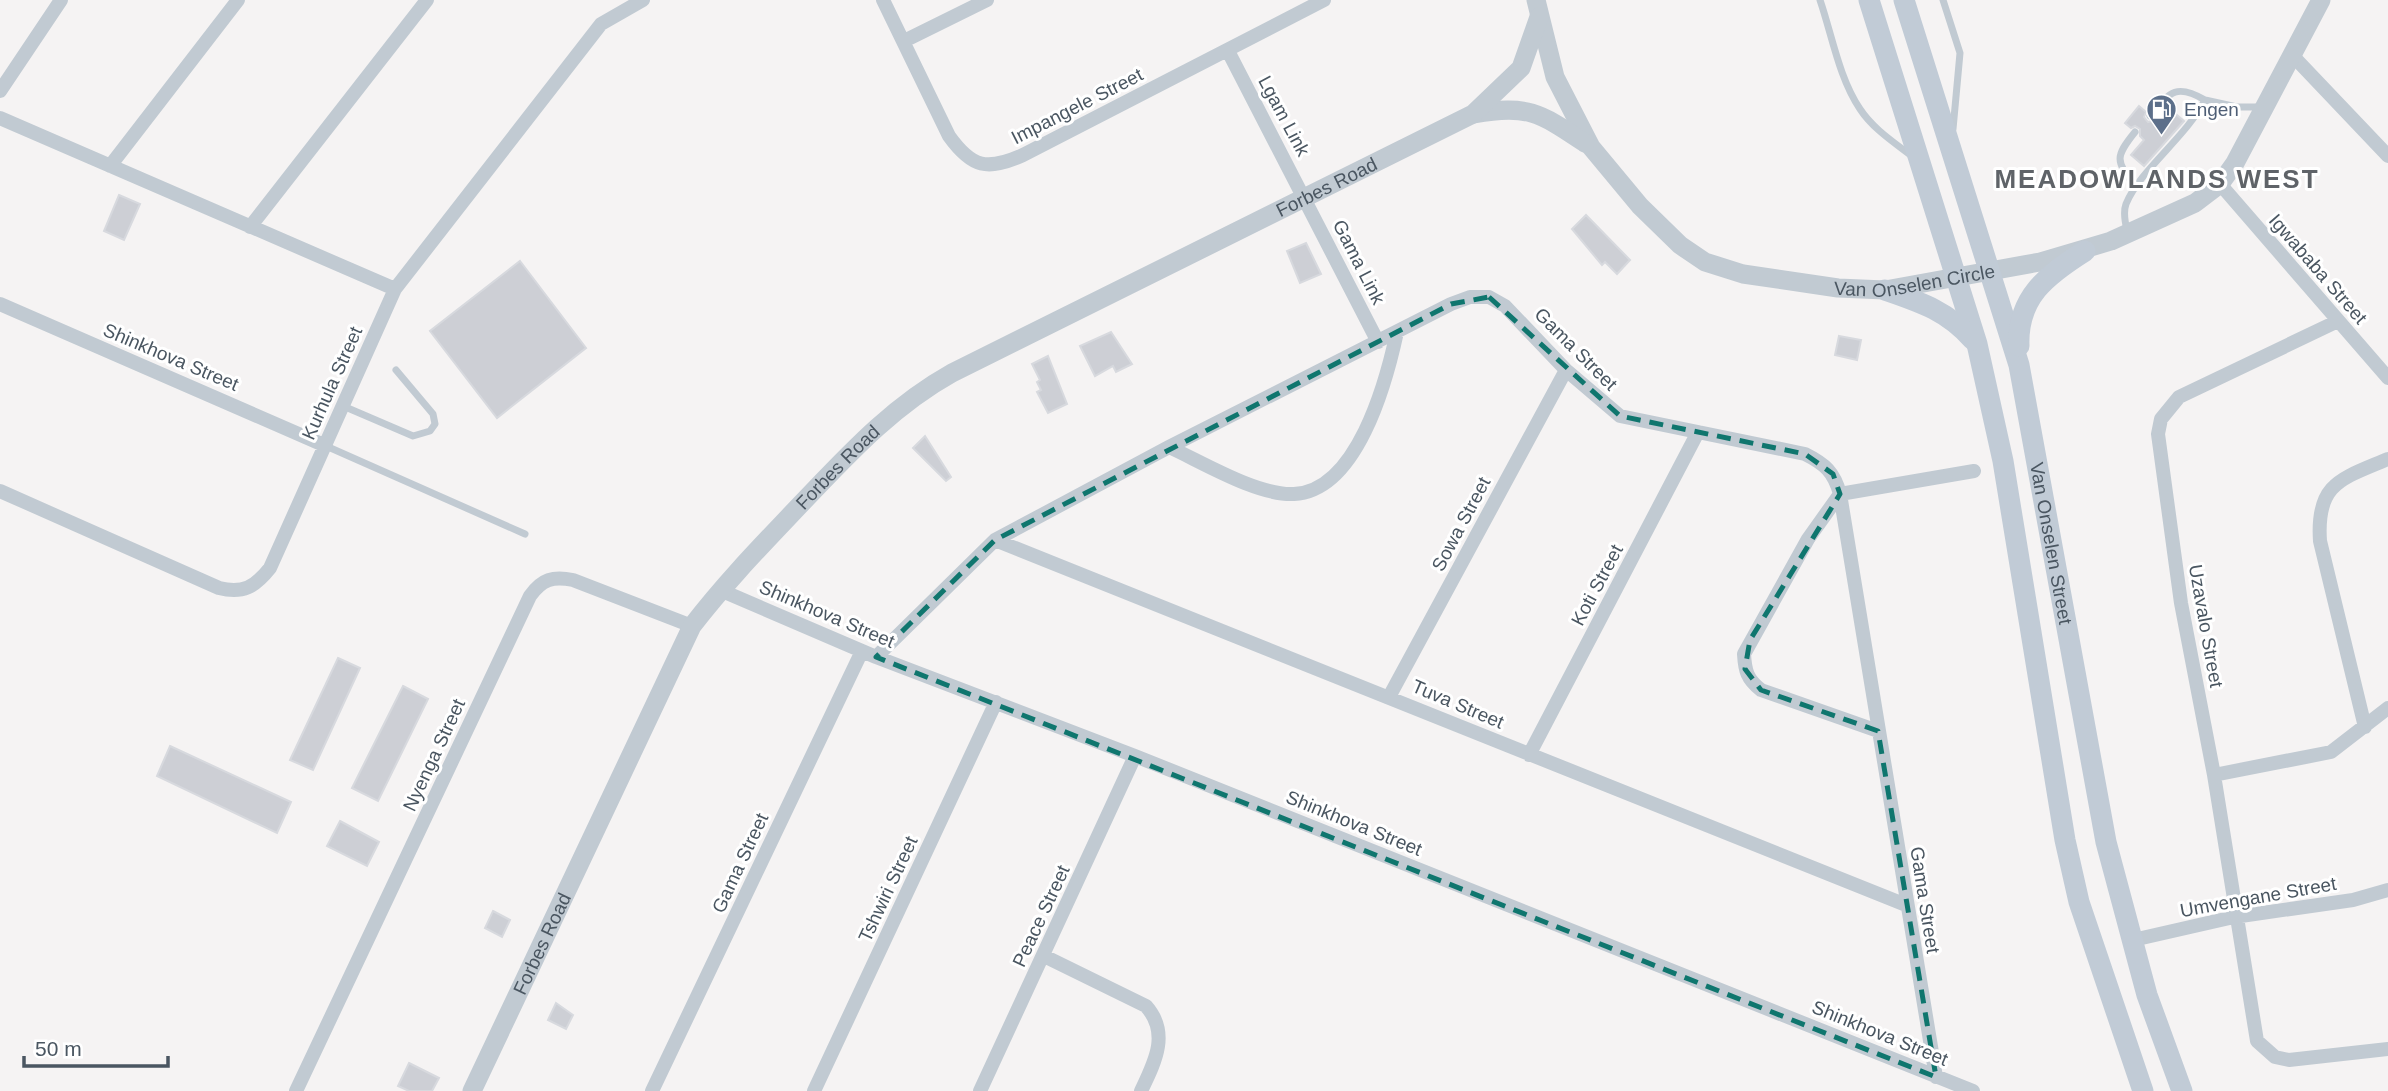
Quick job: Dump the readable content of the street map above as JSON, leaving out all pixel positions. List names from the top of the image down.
{
  "streets": {
    "main road": ["Van Onselen Street"],
    "street": [
      "Impangele Street",
      "Lgam Link",
      "Forbes Road",
      "Gama Link",
      "Igwababa Street",
      "Van Onselen Circle",
      "Gama Street",
      "Shinkhova Street",
      "Kurhula Street",
      "Sowa Street",
      "Koti Street",
      "Uzavalo Street",
      "Tuva Street",
      "Nyenga Street",
      "Tshwiri Street",
      "Umvengane Street",
      "Peace Street"
    ]
  },
  "crossings": [
    ["Impangele Street", "Lgam Link"],
    ["Lgam Link", "Forbes Road"],
    ["Lgam Link", "Gama Link"],
    ["Forbes Road", "Gama Link"],
    ["Forbes Road", "Van Onselen Circle"],
    ["Forbes Road", "Shinkhova Street"],
    ["Forbes Road", "Nyenga Street"],
    ["Gama Link", "Gama Street"],
    ["Igwababa Street", "Van Onselen Circle"],
    ["Igwababa Street", "Uzavalo Street"],
    ["Van Onselen Circle", "Van Onselen Street"],
    ["Gama Street", "Shinkhova Street"],
    ["Gama Street", "Sowa Street"],
    ["Gama Street", "Koti Street"],
    ["Gama Street", "Tuva Street"],
    ["Shinkhova Street", "Kurhula Street"],
    ["Shinkhova Street", "Tshwiri Street"],
    ["Shinkhova Street", "Peace Street"],
    ["Sowa Street", "Tuva Street"],
    ["Van Onselen Street", "Umvengane Street"],
    ["Koti Street", "Tuva Street"],
    ["Uzavalo Street", "Umvengane Street"]
  ],
  "districts": ["MEADOWLANDS WEST"],
  "places": {
    "fuel station": ["Engen"]
  },
  "scale_bar": "50 m"
}
